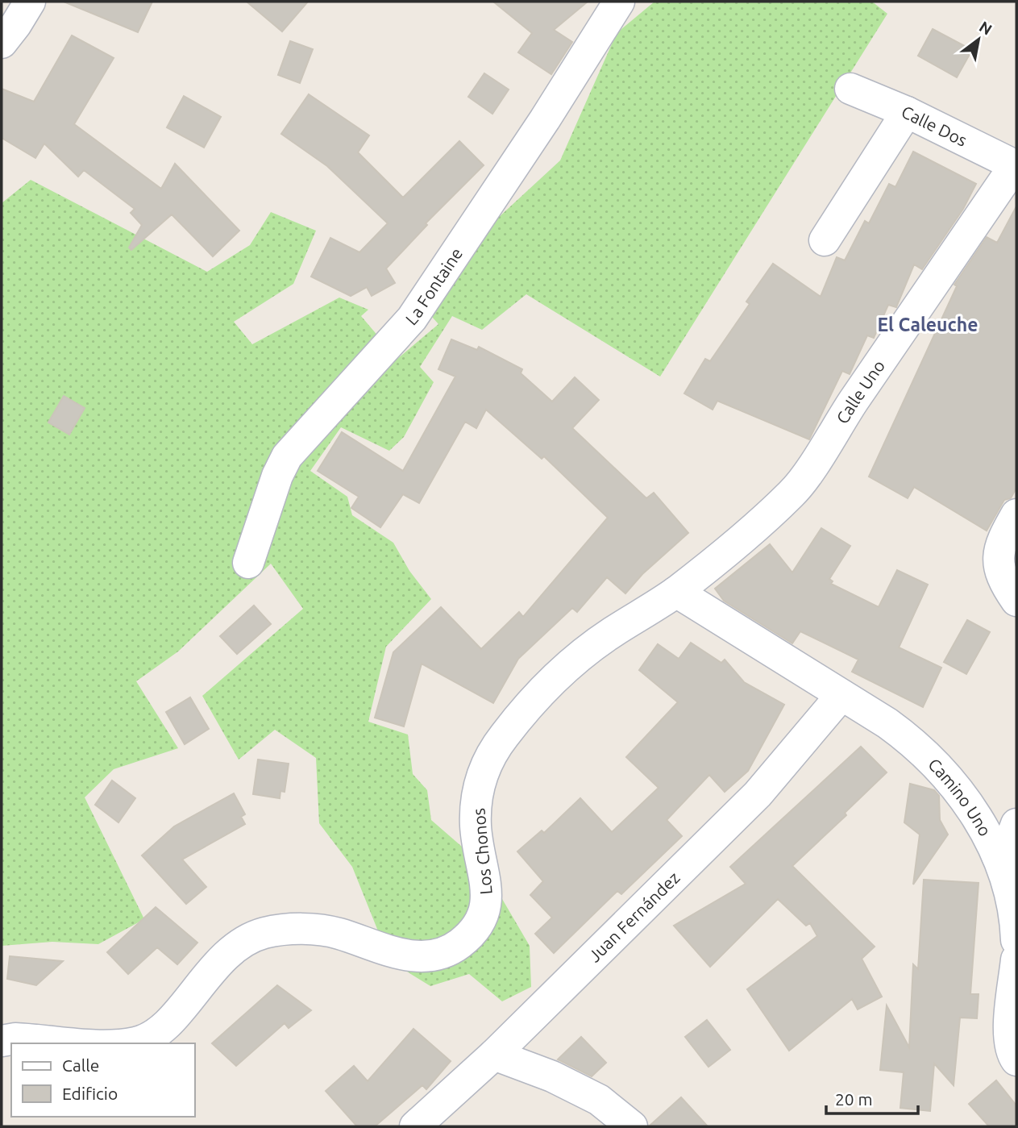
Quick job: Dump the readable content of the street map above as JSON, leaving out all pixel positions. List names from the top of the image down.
{
  "streets": {
    "street": [
      "Calle Dos",
      "La Fontaine",
      "Calle Uno",
      "Camino Uno",
      "Los Chonos",
      "Juan Fernández"
    ]
  },
  "crossings": [
    ["Calle Dos", "Calle Uno"],
    ["Calle Uno", "Los Chonos"],
    ["Camino Uno", "Juan Fernández"]
  ],
  "districts": ["El Caleuche"],
  "legend": ["Calle", "Edificio"],
  "scale_bar": "20 m",
  "north": "top right"
}
